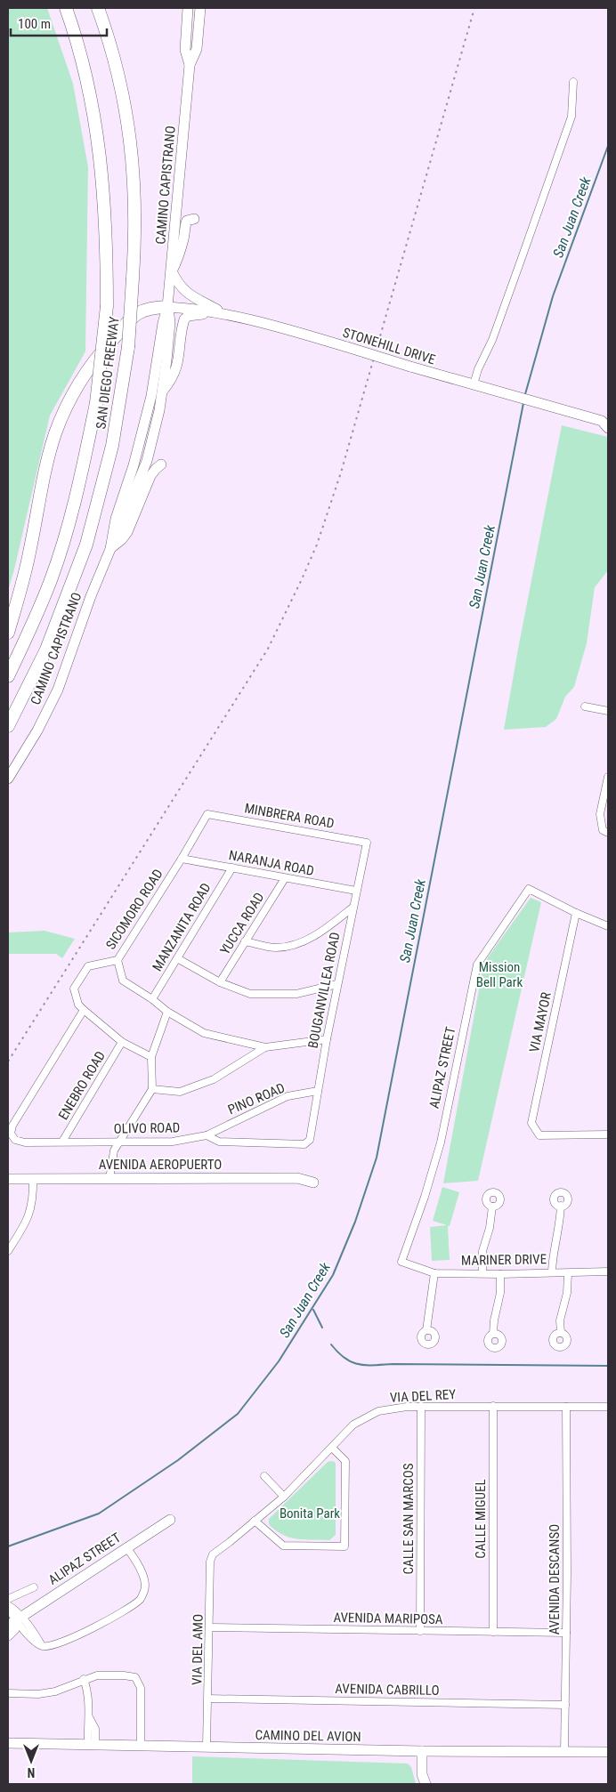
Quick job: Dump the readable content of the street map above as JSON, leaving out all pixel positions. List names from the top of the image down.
{
  "streets": {
    "highway": ["SAN DIEGO FREEWAY"],
    "main road": [
      "CAMINO CAPISTRANO",
      "STONEHILL DRIVE",
      "ALIPAZ STREET",
      "AVENIDA AEROPUERTO",
      "CAMINO DEL AVION"
    ],
    "street": [
      "MINBRERA ROAD",
      "NARANJA ROAD",
      "SICOMORO ROAD",
      "YUCCA ROAD",
      "MANZANITA ROAD",
      "BOUGANVILLEA ROAD",
      "VIA MAYOR",
      "ENEBRO ROAD",
      "PINO ROAD",
      "OLIVO ROAD",
      "MARINER DRIVE",
      "VIA DEL REY",
      "CALLE SAN MARCOS",
      "CALLE MIGUEL",
      "AVENIDA DESCANSO",
      "AVENIDA MARIPOSA",
      "VIA DEL AMO",
      "AVENIDA CABRILLO"
    ]
  },
  "crossings": [
    ["CAMINO CAPISTRANO", "STONEHILL DRIVE"],
    ["MINBRERA ROAD", "SICOMORO ROAD"],
    ["MINBRERA ROAD", "BOUGANVILLEA ROAD"],
    ["NARANJA ROAD", "SICOMORO ROAD"],
    ["NARANJA ROAD", "YUCCA ROAD"],
    ["NARANJA ROAD", "MANZANITA ROAD"],
    ["NARANJA ROAD", "BOUGANVILLEA ROAD"],
    ["SICOMORO ROAD", "OLIVO ROAD"],
    ["BOUGANVILLEA ROAD", "PINO ROAD"],
    ["BOUGANVILLEA ROAD", "OLIVO ROAD"],
    ["VIA MAYOR", "ALIPAZ STREET"],
    ["ALIPAZ STREET", "MARINER DRIVE"],
    ["ENEBRO ROAD", "OLIVO ROAD"],
    ["PINO ROAD", "OLIVO ROAD"],
    ["VIA DEL REY", "CALLE SAN MARCOS"],
    ["VIA DEL REY", "CALLE MIGUEL"],
    ["VIA DEL REY", "AVENIDA DESCANSO"],
    ["VIA DEL REY", "VIA DEL AMO"],
    ["CALLE SAN MARCOS", "AVENIDA MARIPOSA"],
    ["CALLE MIGUEL", "AVENIDA MARIPOSA"],
    ["AVENIDA DESCANSO", "AVENIDA MARIPOSA"],
    ["AVENIDA DESCANSO", "AVENIDA CABRILLO"],
    ["AVENIDA DESCANSO", "CAMINO DEL AVION"],
    ["AVENIDA MARIPOSA", "VIA DEL AMO"],
    ["VIA DEL AMO", "AVENIDA CABRILLO"],
    ["VIA DEL AMO", "CAMINO DEL AVION"]
  ],
  "water": ["San Juan Creek"],
  "parks": ["Mission Bell Park", "Bonita Park"],
  "scale_bar": "100 m",
  "north": "bottom"
}
